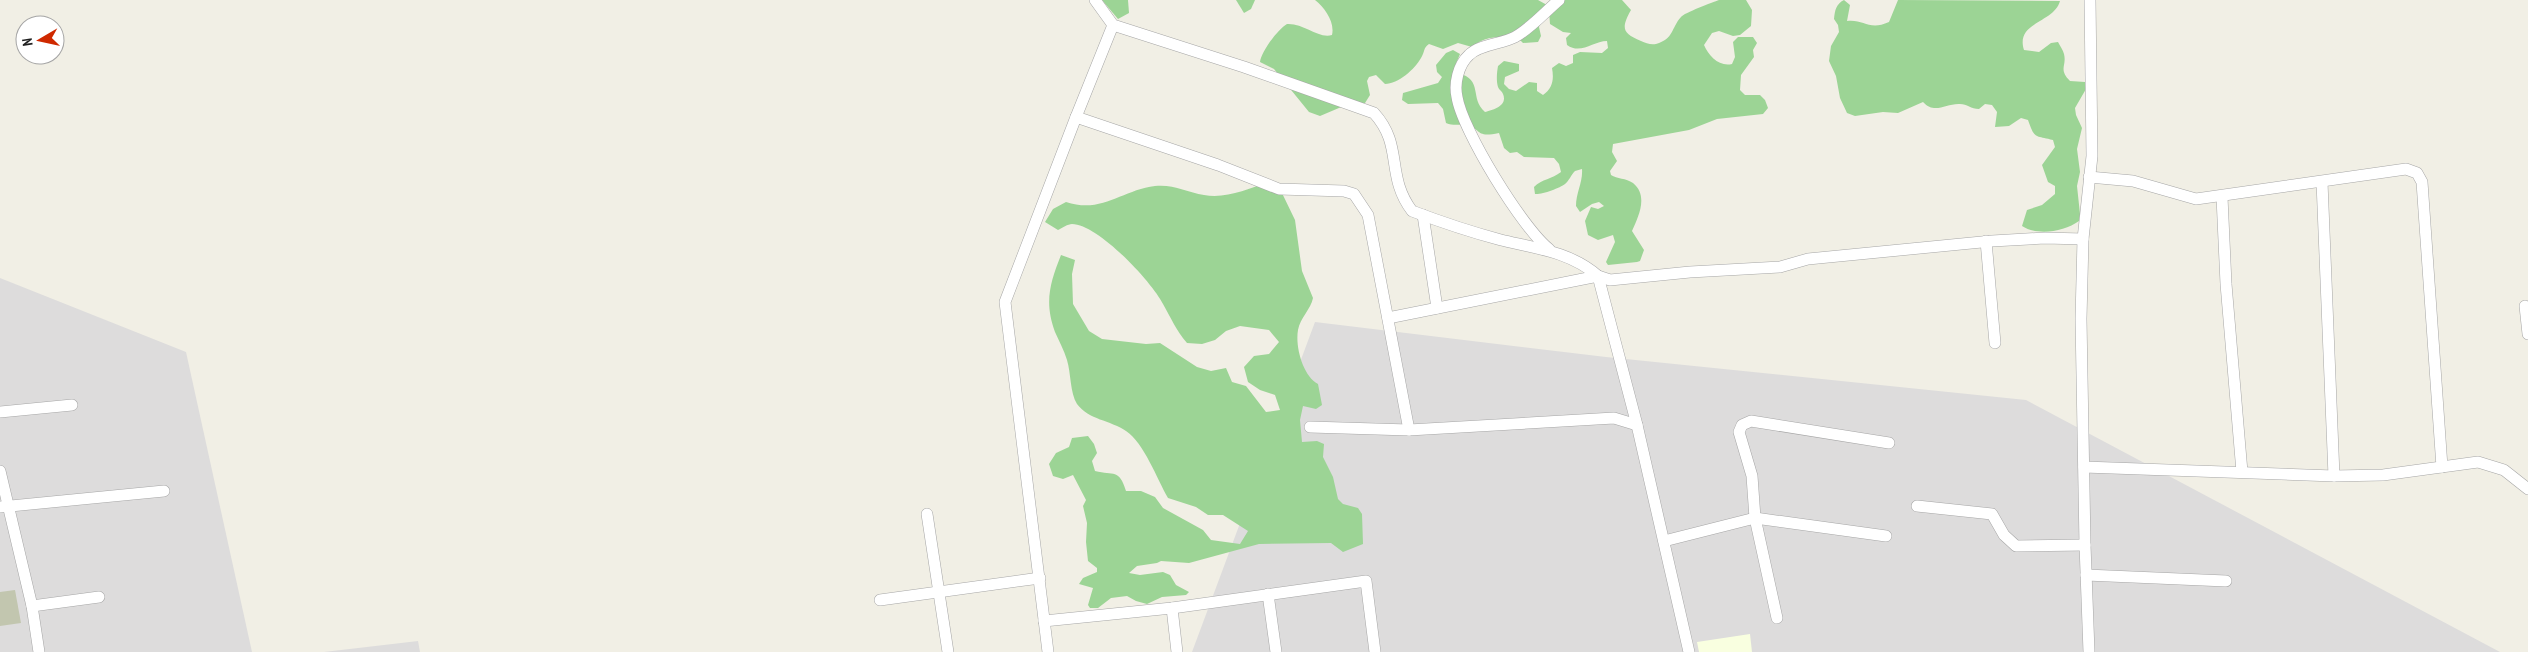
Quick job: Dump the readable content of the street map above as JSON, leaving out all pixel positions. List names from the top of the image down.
{
  "north": "left"
}
